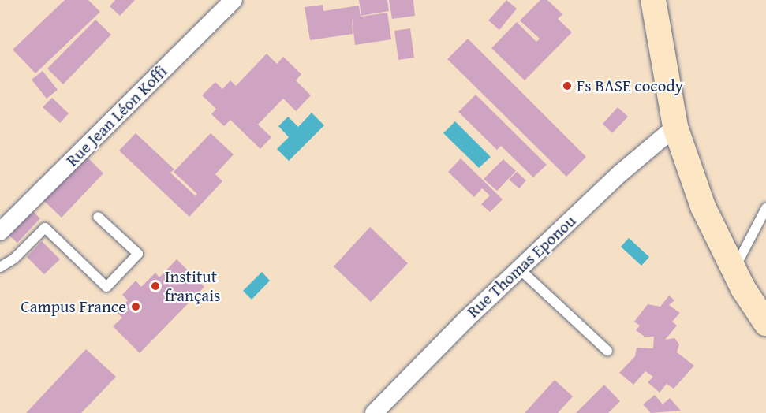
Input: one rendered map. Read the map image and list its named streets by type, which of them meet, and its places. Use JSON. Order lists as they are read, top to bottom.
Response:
{
  "streets": {
    "street": ["Rue Jean Léon Koffi", "Rue Thomas Eponou"]
  },
  "places": ["Fs BASE cocody", "Institut français", "Campus France"]
}
